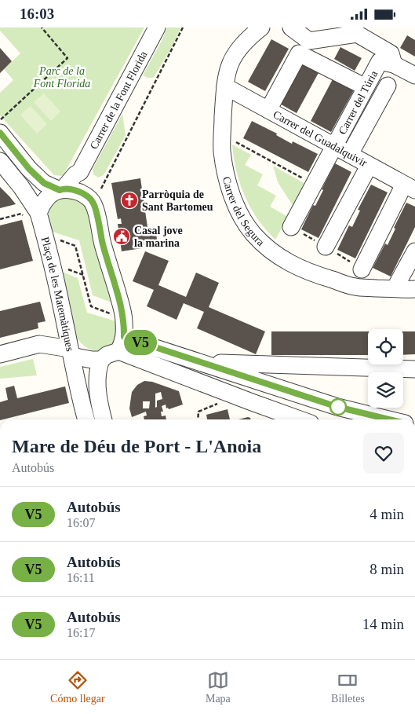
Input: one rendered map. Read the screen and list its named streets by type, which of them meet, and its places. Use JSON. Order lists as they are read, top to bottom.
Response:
{
  "streets": {
    "street": [
      "Carrer de la Font Florida",
      "Carrer del Túria",
      "Carrer del Guadalquivir",
      "Carrer del Segura",
      "Plaça de les Matemàtiques"
    ]
  },
  "crossings": [
    ["Carrer del Túria", "Carrer del Guadalquivir"],
    ["Carrer del Guadalquivir", "Carrer del Segura"]
  ],
  "parks": ["Parc de la Font Florida"],
  "places": {
    "church": ["Parròquia de Sant Bartomeu"],
    "public building": ["Casal jove la marina"]
  },
  "lines": ["bus line V5"],
  "page": {
    "status": "16:03",
    "on_map": "V5",
    "heading": ["Mare de Déu de Port - L'Anoia", "Autobús"],
    "list": [
      {
        "mark": "V5",
        "name": "Autobús",
        "note": "16:07",
        "value": "4 min"
      },
      {
        "mark": "V5",
        "name": "Autobús",
        "note": "16:11",
        "value": "8 min"
      },
      {
        "mark": "V5",
        "name": "Autobús",
        "note": "16:17",
        "value": "14 min"
      }
    ],
    "tabs": ["Cómo llegar", "Mapa", "Billetes"]
  }
}
